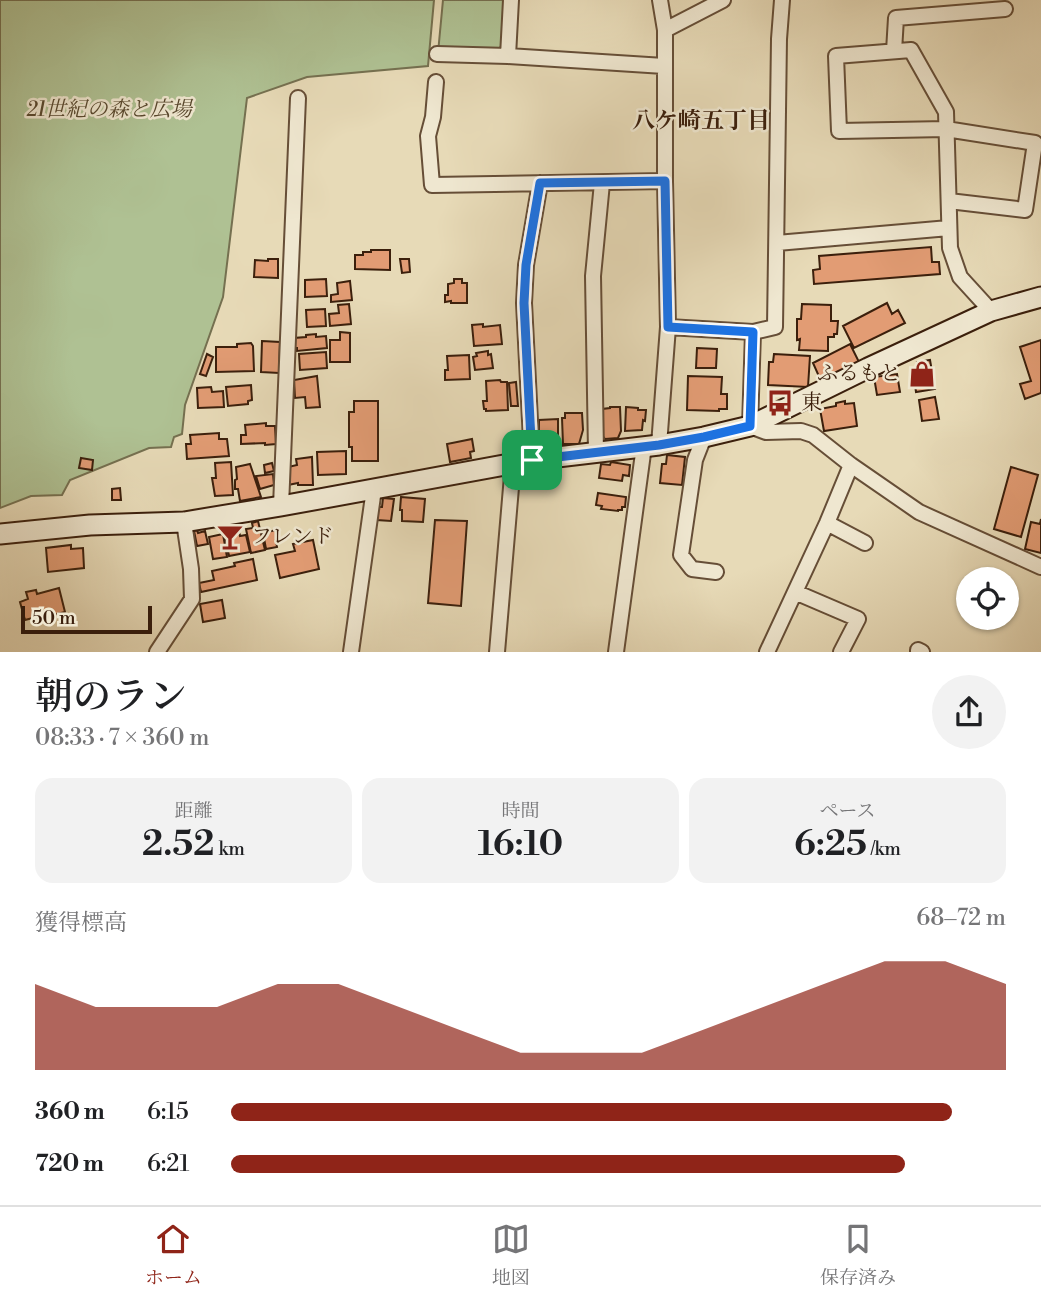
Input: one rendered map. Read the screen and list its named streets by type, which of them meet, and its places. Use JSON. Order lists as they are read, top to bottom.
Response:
{
  "districts": ["八ケ崎五丁目"],
  "parks": ["21世紀の森と広場"],
  "places": {
    "shop": ["ふるもと"],
    "bus stop": ["東"],
    "bar": ["フレンド"]
  },
  "scale_bar": "50 m",
  "page": {
    "scale": "50 m",
    "heading": ["朝のラン", "08:33 · 7 × 360 m"],
    "stats": [
      ["距離", "2.52 km"],
      ["時間", "16:10"],
      ["ペース", "6:25 /km"]
    ],
    "chart": ["獲得標高", "68–72 m"],
    "list": [
      {
        "name": "360 m",
        "note": "6:15"
      },
      {
        "name": "720 m",
        "note": "6:21"
      }
    ],
    "tabs": ["ホーム", "地図", "保存済み"]
  }
}
